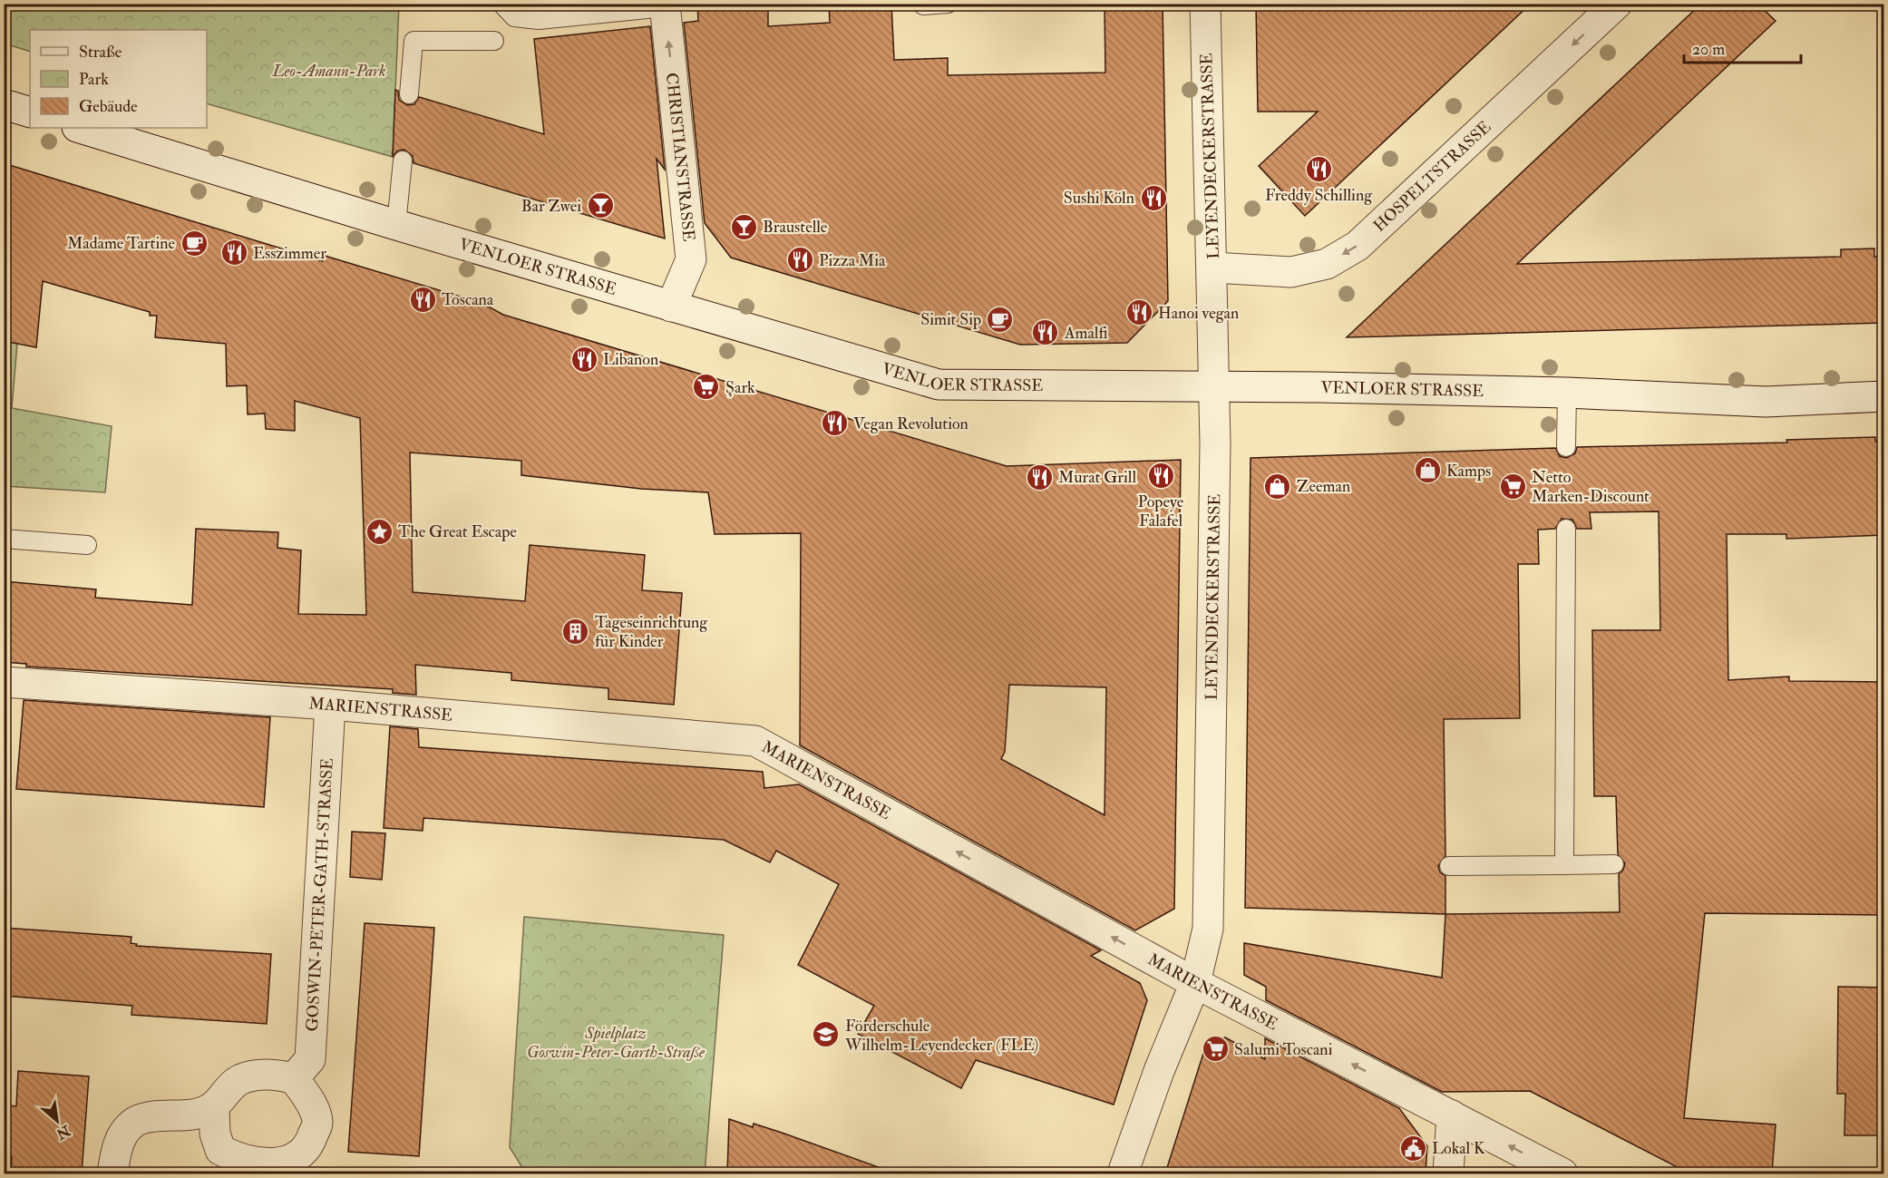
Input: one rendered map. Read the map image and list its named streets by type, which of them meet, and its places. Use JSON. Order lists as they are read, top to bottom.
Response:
{
  "streets": {
    "street": [
      "LEYENDECKERSTRASSE",
      "CHRISTIANSTRASSE",
      "HOSPELTSTRASSE",
      "VENLOER STRASSE",
      "MARIENSTRASSE",
      "GOSWIN-PETER-GATH-STRASSE"
    ]
  },
  "crossings": [
    ["LEYENDECKERSTRASSE", "HOSPELTSTRASSE"],
    ["LEYENDECKERSTRASSE", "VENLOER STRASSE"],
    ["LEYENDECKERSTRASSE", "MARIENSTRASSE"],
    ["CHRISTIANSTRASSE", "VENLOER STRASSE"],
    ["MARIENSTRASSE", "GOSWIN-PETER-GATH-STRASSE"]
  ],
  "one_way": ["CHRISTIANSTRASSE", "HOSPELTSTRASSE", "MARIENSTRASSE"],
  "parks": ["Leo-Amann-Park", "Spielplatz Goswin-Peter-Garth-Straße"],
  "places": {
    "restaurant": [
      "Freddy Schilling",
      "Sushi Köln",
      "Esszimmer",
      "Pizza Mia",
      "Toscana",
      "Hanoi vegan",
      "Amalfi",
      "Libanon",
      "Vegan Revolution",
      "Popeye Falafel",
      "Murat Grill"
    ],
    "bar": ["Bar Zwei", "Braustelle"],
    "cafe": ["Madame Tartine", "Simit Sip"],
    "supermarket": ["Şark", "Netto Marken-Discount", "Salumi Toscani"],
    "shop": ["Kamps", "Zeeman"],
    "place": ["The Great Escape"],
    "building": ["Tageseinrichtung für Kinder"],
    "school or university": ["Förderschule Wilhelm-Leyendecker (FLE)"],
    "public building": ["Lokal K"]
  },
  "legend": ["Straße", "Park", "Gebäude"],
  "scale_bar": "20 m",
  "north": "bottom right"
}
